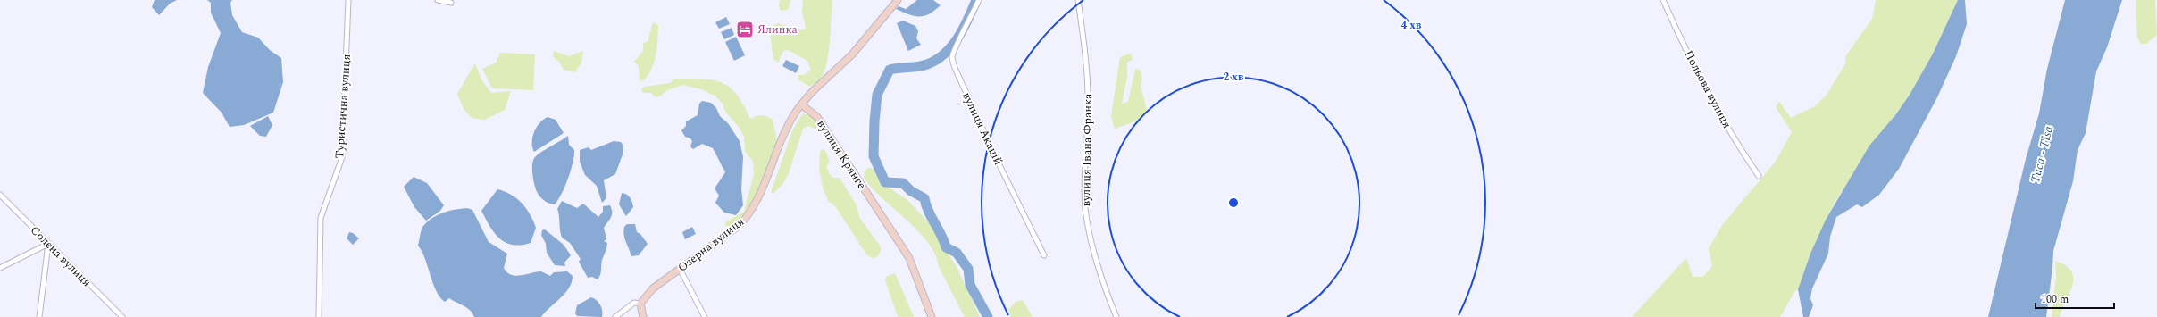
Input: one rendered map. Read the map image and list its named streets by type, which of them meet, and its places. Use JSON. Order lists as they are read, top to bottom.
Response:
{
  "streets": {
    "street": [
      "Польова вулиця",
      "Туристична вулиця",
      "вулиця Акацій",
      "вулиця Івана Франка",
      "вулиця Крянге",
      "Озерна вулиця",
      "Солена вулиця"
    ]
  },
  "crossings": [
    ["вулиця Крянге", "Озерна вулиця"]
  ],
  "water": ["Тиса - Tisa"],
  "places": {
    "hotel": ["Ялинка"]
  },
  "scale_bar": "100 m",
  "rings": ["4 хв", "2 хв"]
}
